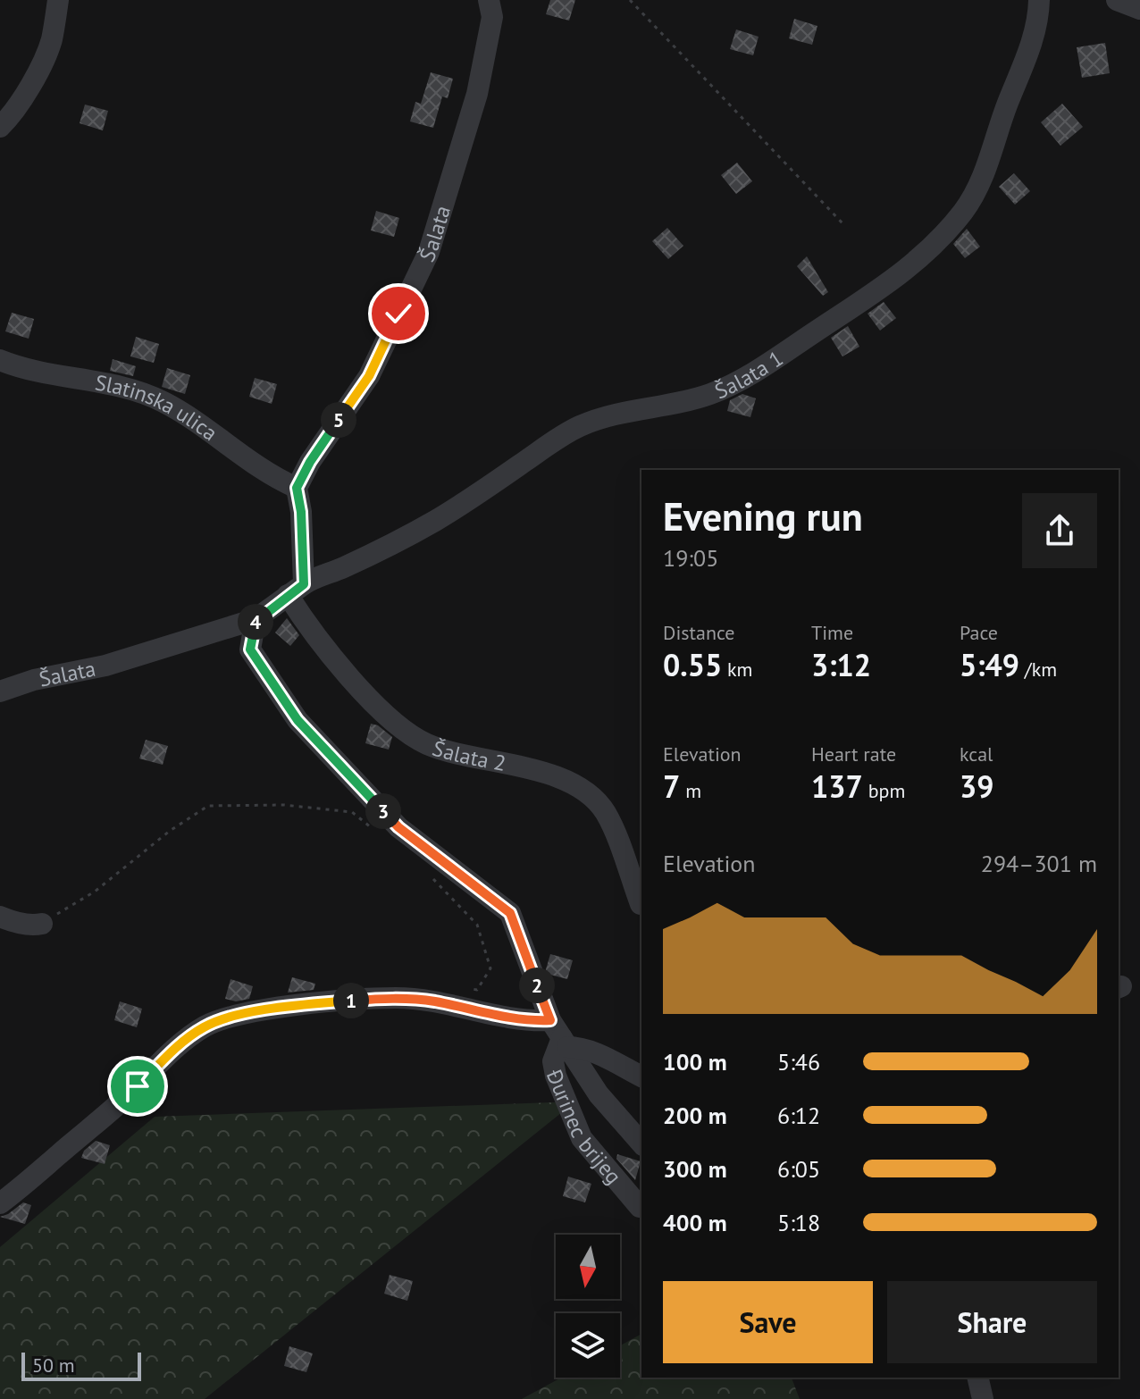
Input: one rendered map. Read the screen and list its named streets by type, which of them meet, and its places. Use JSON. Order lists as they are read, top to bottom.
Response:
{
  "streets": {
    "street": [
      "Šalata",
      "Šalata 1",
      "Slatinska ulica",
      "Šalata 2",
      "Đurinec brijeg"
    ]
  },
  "crossings": [
    ["Šalata", "Šalata 1"],
    ["Šalata", "Slatinska ulica"],
    ["Šalata", "Šalata 2"],
    ["Šalata", "Đurinec brijeg"],
    ["Šalata 1", "Šalata 2"]
  ],
  "scale_bar": "50 m",
  "north": "bottom",
  "page": {
    "pins": [
      "5",
      "4",
      "3",
      "2",
      "1"
    ],
    "heading": ["Evening run", "19:05"],
    "stats": [
      ["Distance", "0.55 km"],
      ["Time", "3:12"],
      ["Pace", "5:49 /km"],
      ["Elevation", "7 m"],
      ["Heart rate", "137 bpm"],
      ["kcal", "39"]
    ],
    "chart": ["Elevation", "294–301 m"],
    "list": [
      {
        "name": "100 m",
        "note": "5:46"
      },
      {
        "name": "200 m",
        "note": "6:12"
      },
      {
        "name": "300 m",
        "note": "6:05"
      },
      {
        "name": "400 m",
        "note": "5:18"
      }
    ],
    "buttons": ["Save", "Share"],
    "scale": "50 m"
  }
}
